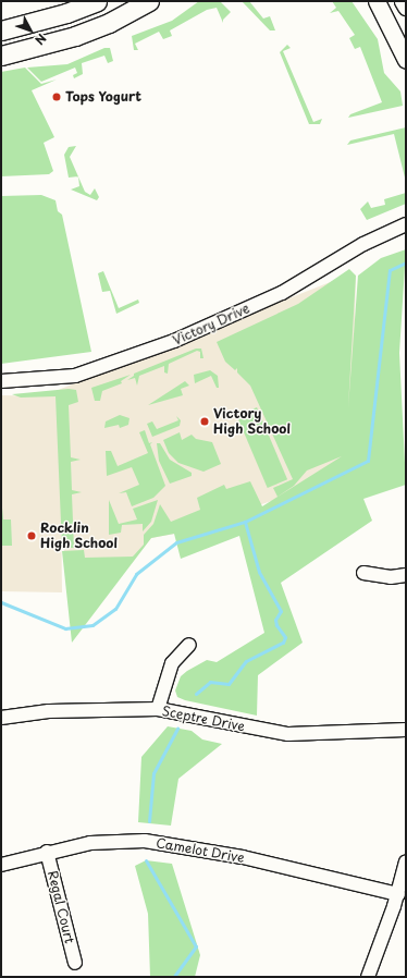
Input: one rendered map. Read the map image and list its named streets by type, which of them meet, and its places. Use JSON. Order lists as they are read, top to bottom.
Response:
{
  "streets": {
    "street": [
      "Victory Drive",
      "Sceptre Drive",
      "Camelot Drive",
      "Regal Court"
    ]
  },
  "crossings": [
    ["Camelot Drive", "Regal Court"]
  ],
  "places": ["Tops Yogurt", "Victory High School", "Rocklin High School"],
  "north": "bottom right"
}
